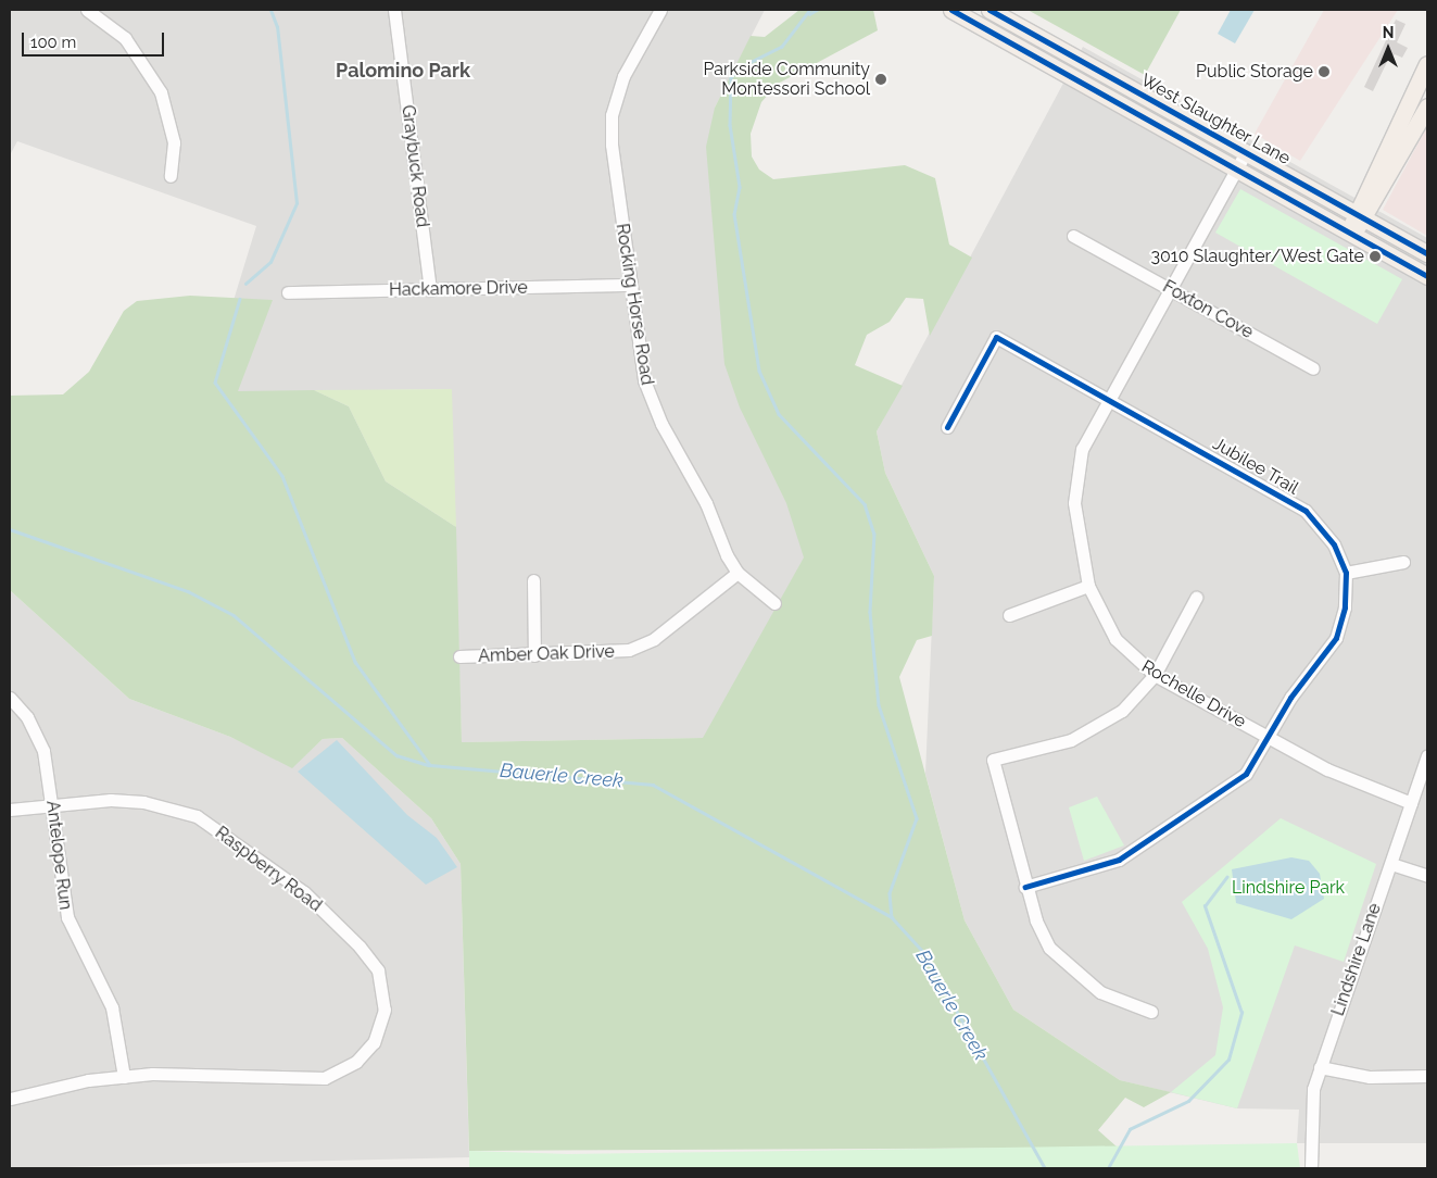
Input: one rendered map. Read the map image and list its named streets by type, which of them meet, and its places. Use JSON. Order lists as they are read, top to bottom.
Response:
{
  "streets": {
    "main road": ["West Slaughter Lane"],
    "street": [
      "Graybuck Road",
      "Hackamore Drive",
      "Rocking Horse Road",
      "Foxton Cove",
      "Jubilee Trail",
      "Amber Oak Drive",
      "Rochelle Drive",
      "Antelope Run",
      "Raspberry Road",
      "Lindshire Lane"
    ]
  },
  "crossings": [
    ["West Slaughter Lane", "Rochelle Drive"],
    ["Graybuck Road", "Hackamore Drive"],
    ["Hackamore Drive", "Rocking Horse Road"],
    ["Rocking Horse Road", "Amber Oak Drive"],
    ["Foxton Cove", "Rochelle Drive"],
    ["Jubilee Trail", "Rochelle Drive"],
    ["Rochelle Drive", "Lindshire Lane"],
    ["Antelope Run", "Raspberry Road"]
  ],
  "districts": ["Palomino Park"],
  "water": ["Bauerle Creek"],
  "parks": ["Lindshire Park"],
  "places": ["Public Storage", "Parkside Community Montessori School", "3010 Slaughter/West Gate"],
  "scale_bar": "100 m",
  "north": "top"
}
